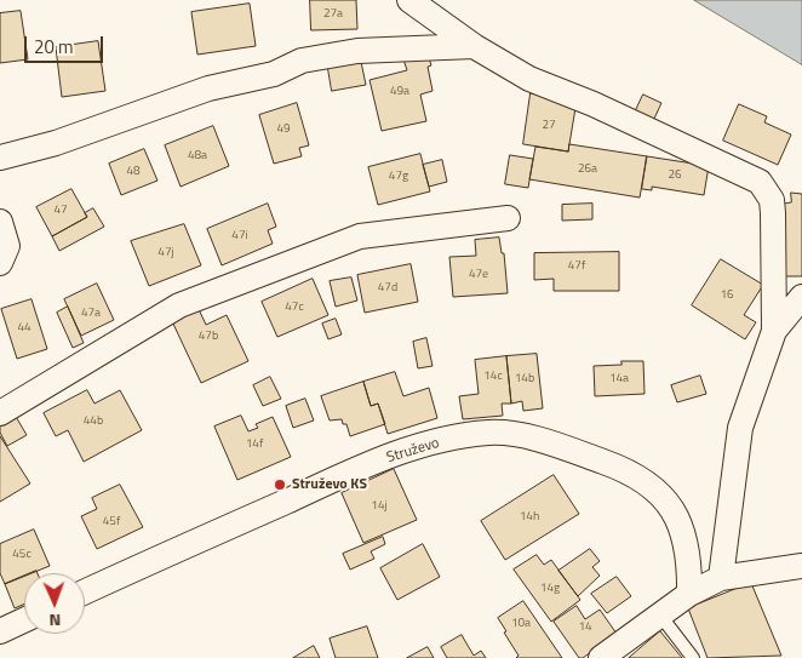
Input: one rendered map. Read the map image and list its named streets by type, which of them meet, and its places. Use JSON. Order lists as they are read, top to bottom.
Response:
{
  "streets": {
    "street": ["Struževo"]
  },
  "places": ["Struževo KS"],
  "house_numbers": [
    "27a",
    "49a",
    "27",
    "49",
    "48a",
    "26a",
    "48",
    "26",
    "47g",
    "47",
    "47i",
    "47j",
    "47f",
    "47e",
    "47d",
    "16",
    "47c",
    "47a",
    "44",
    "47b",
    "14c",
    "14b",
    "14a",
    "44b",
    "14f",
    "14j",
    "14h",
    "45f",
    "45c",
    "14g",
    "10a",
    "14"
  ],
  "scale_bar": "20 m",
  "north": "bottom"
}
